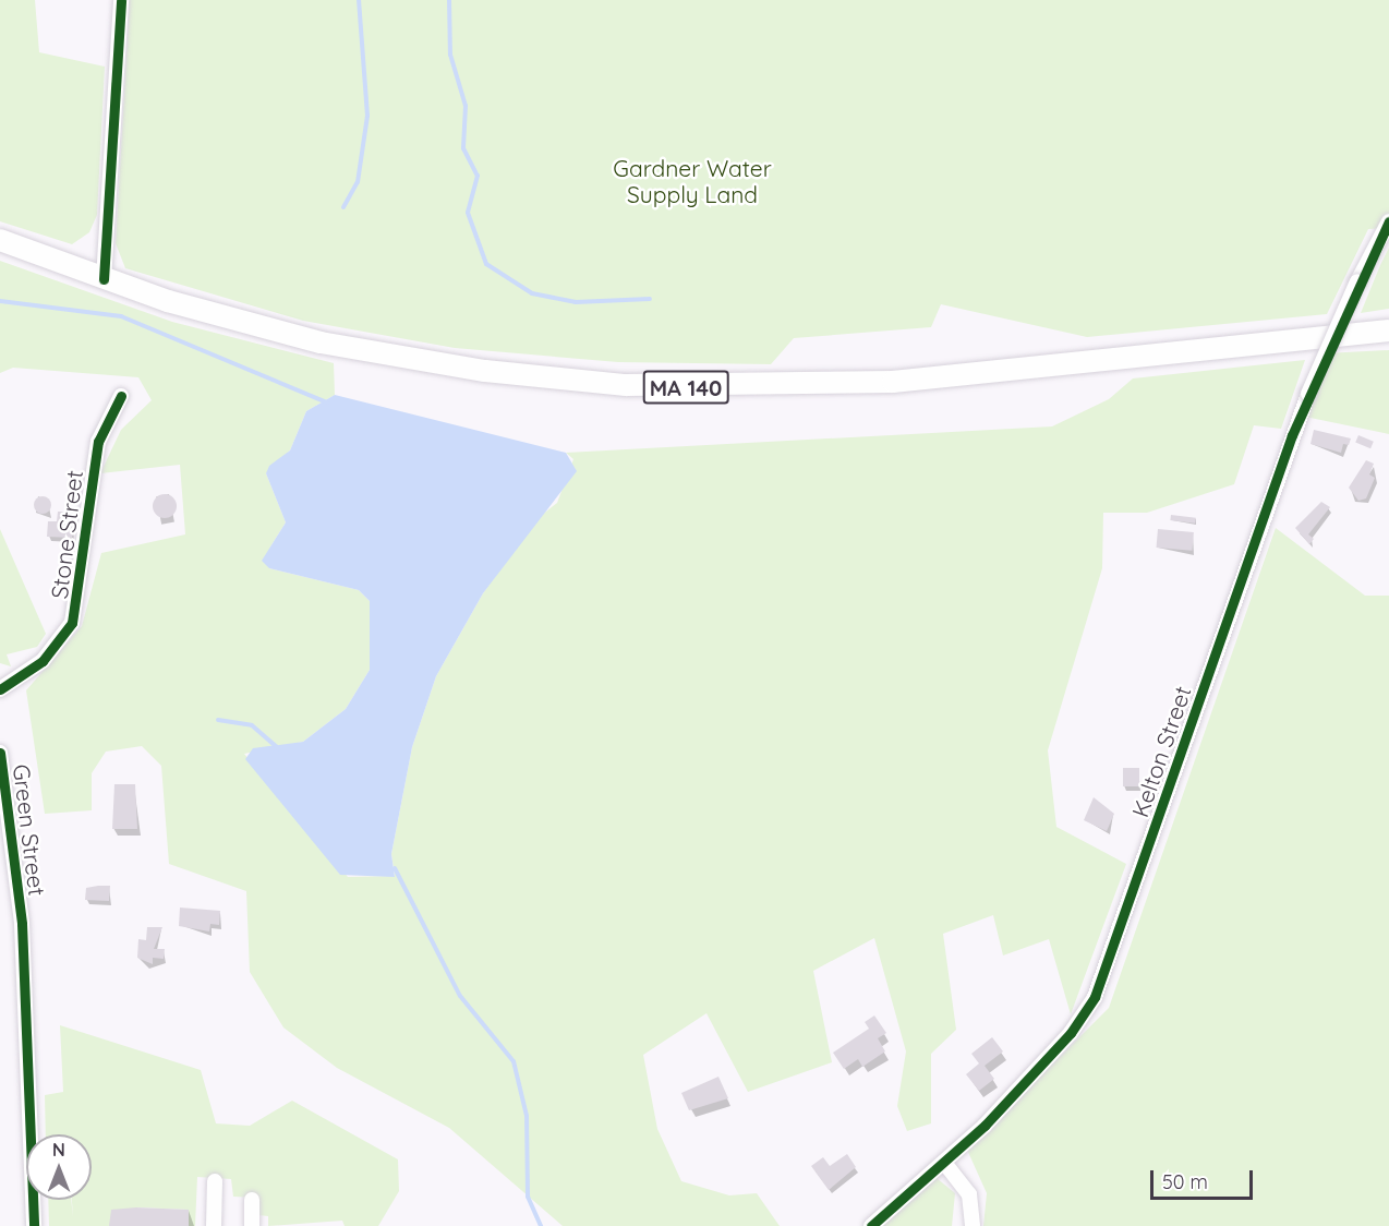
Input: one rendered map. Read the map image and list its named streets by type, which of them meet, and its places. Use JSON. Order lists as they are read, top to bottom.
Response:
{
  "streets": {
    "highway": ["MA 140"],
    "street": ["Stone Street", "Kelton Street", "Green Street"]
  },
  "parks": ["Gardner Water Supply Land"],
  "scale_bar": "50 m",
  "north": "top"
}
